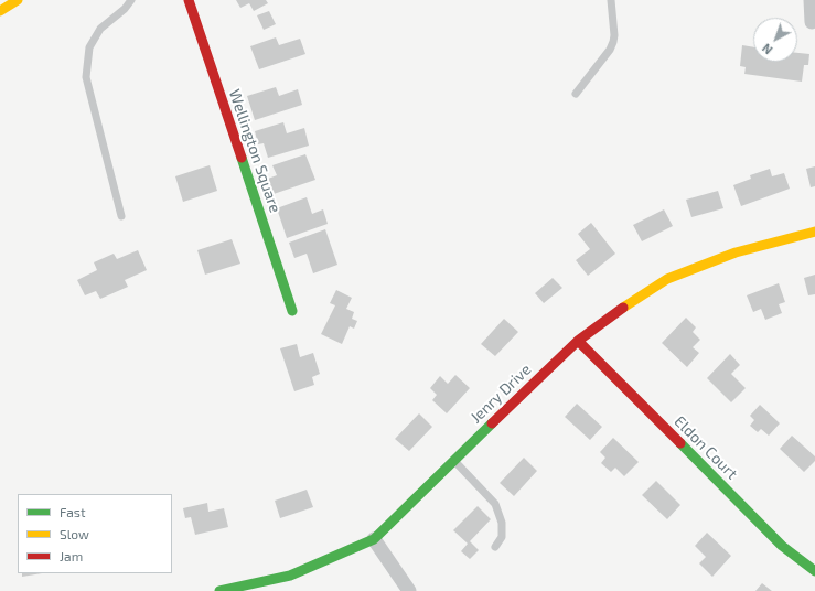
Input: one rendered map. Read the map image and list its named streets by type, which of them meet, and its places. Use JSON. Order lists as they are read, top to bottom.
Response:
{
  "streets": {
    "street": ["Wellington Square", "Jenry Drive", "Eldon Court"]
  },
  "crossings": [
    ["Jenry Drive", "Eldon Court"]
  ],
  "legend": ["Fast", "Slow", "Jam"],
  "north": "bottom left"
}
